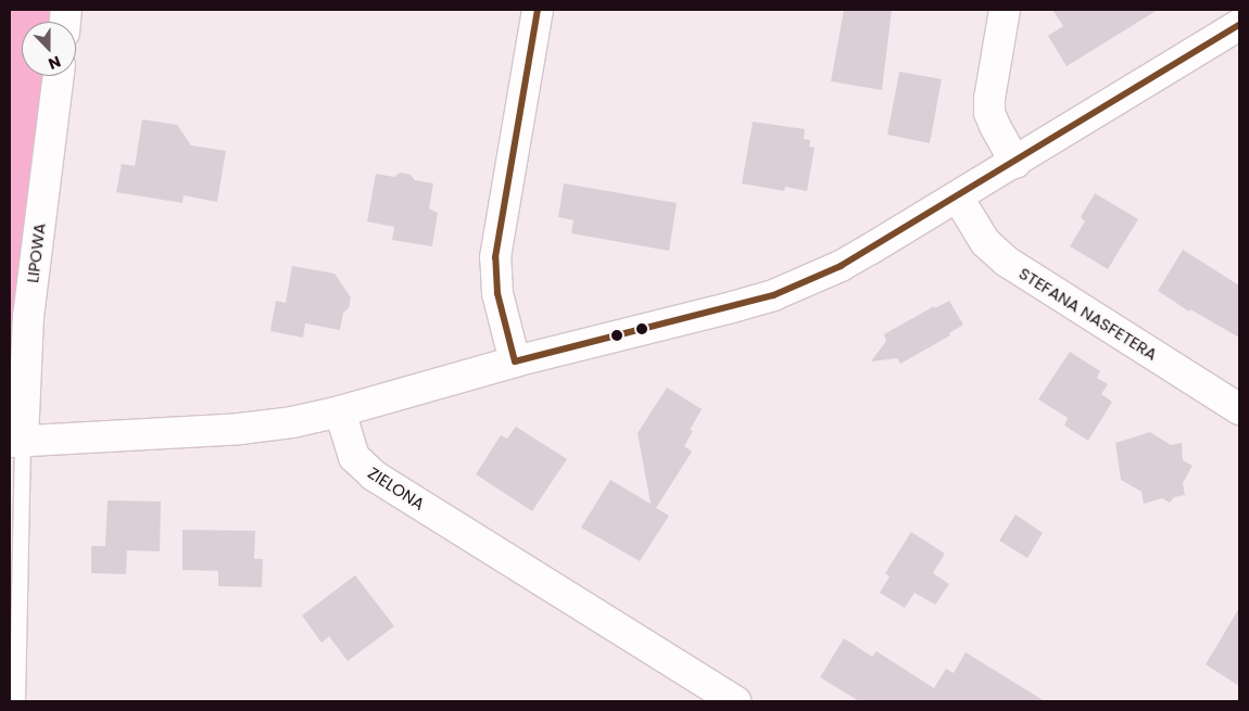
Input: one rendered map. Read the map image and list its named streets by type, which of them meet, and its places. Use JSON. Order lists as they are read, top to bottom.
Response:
{
  "streets": {
    "street": ["LIPOWA", "STEFANA NASFETERA", "ZIELONA"]
  },
  "north": "bottom"
}
